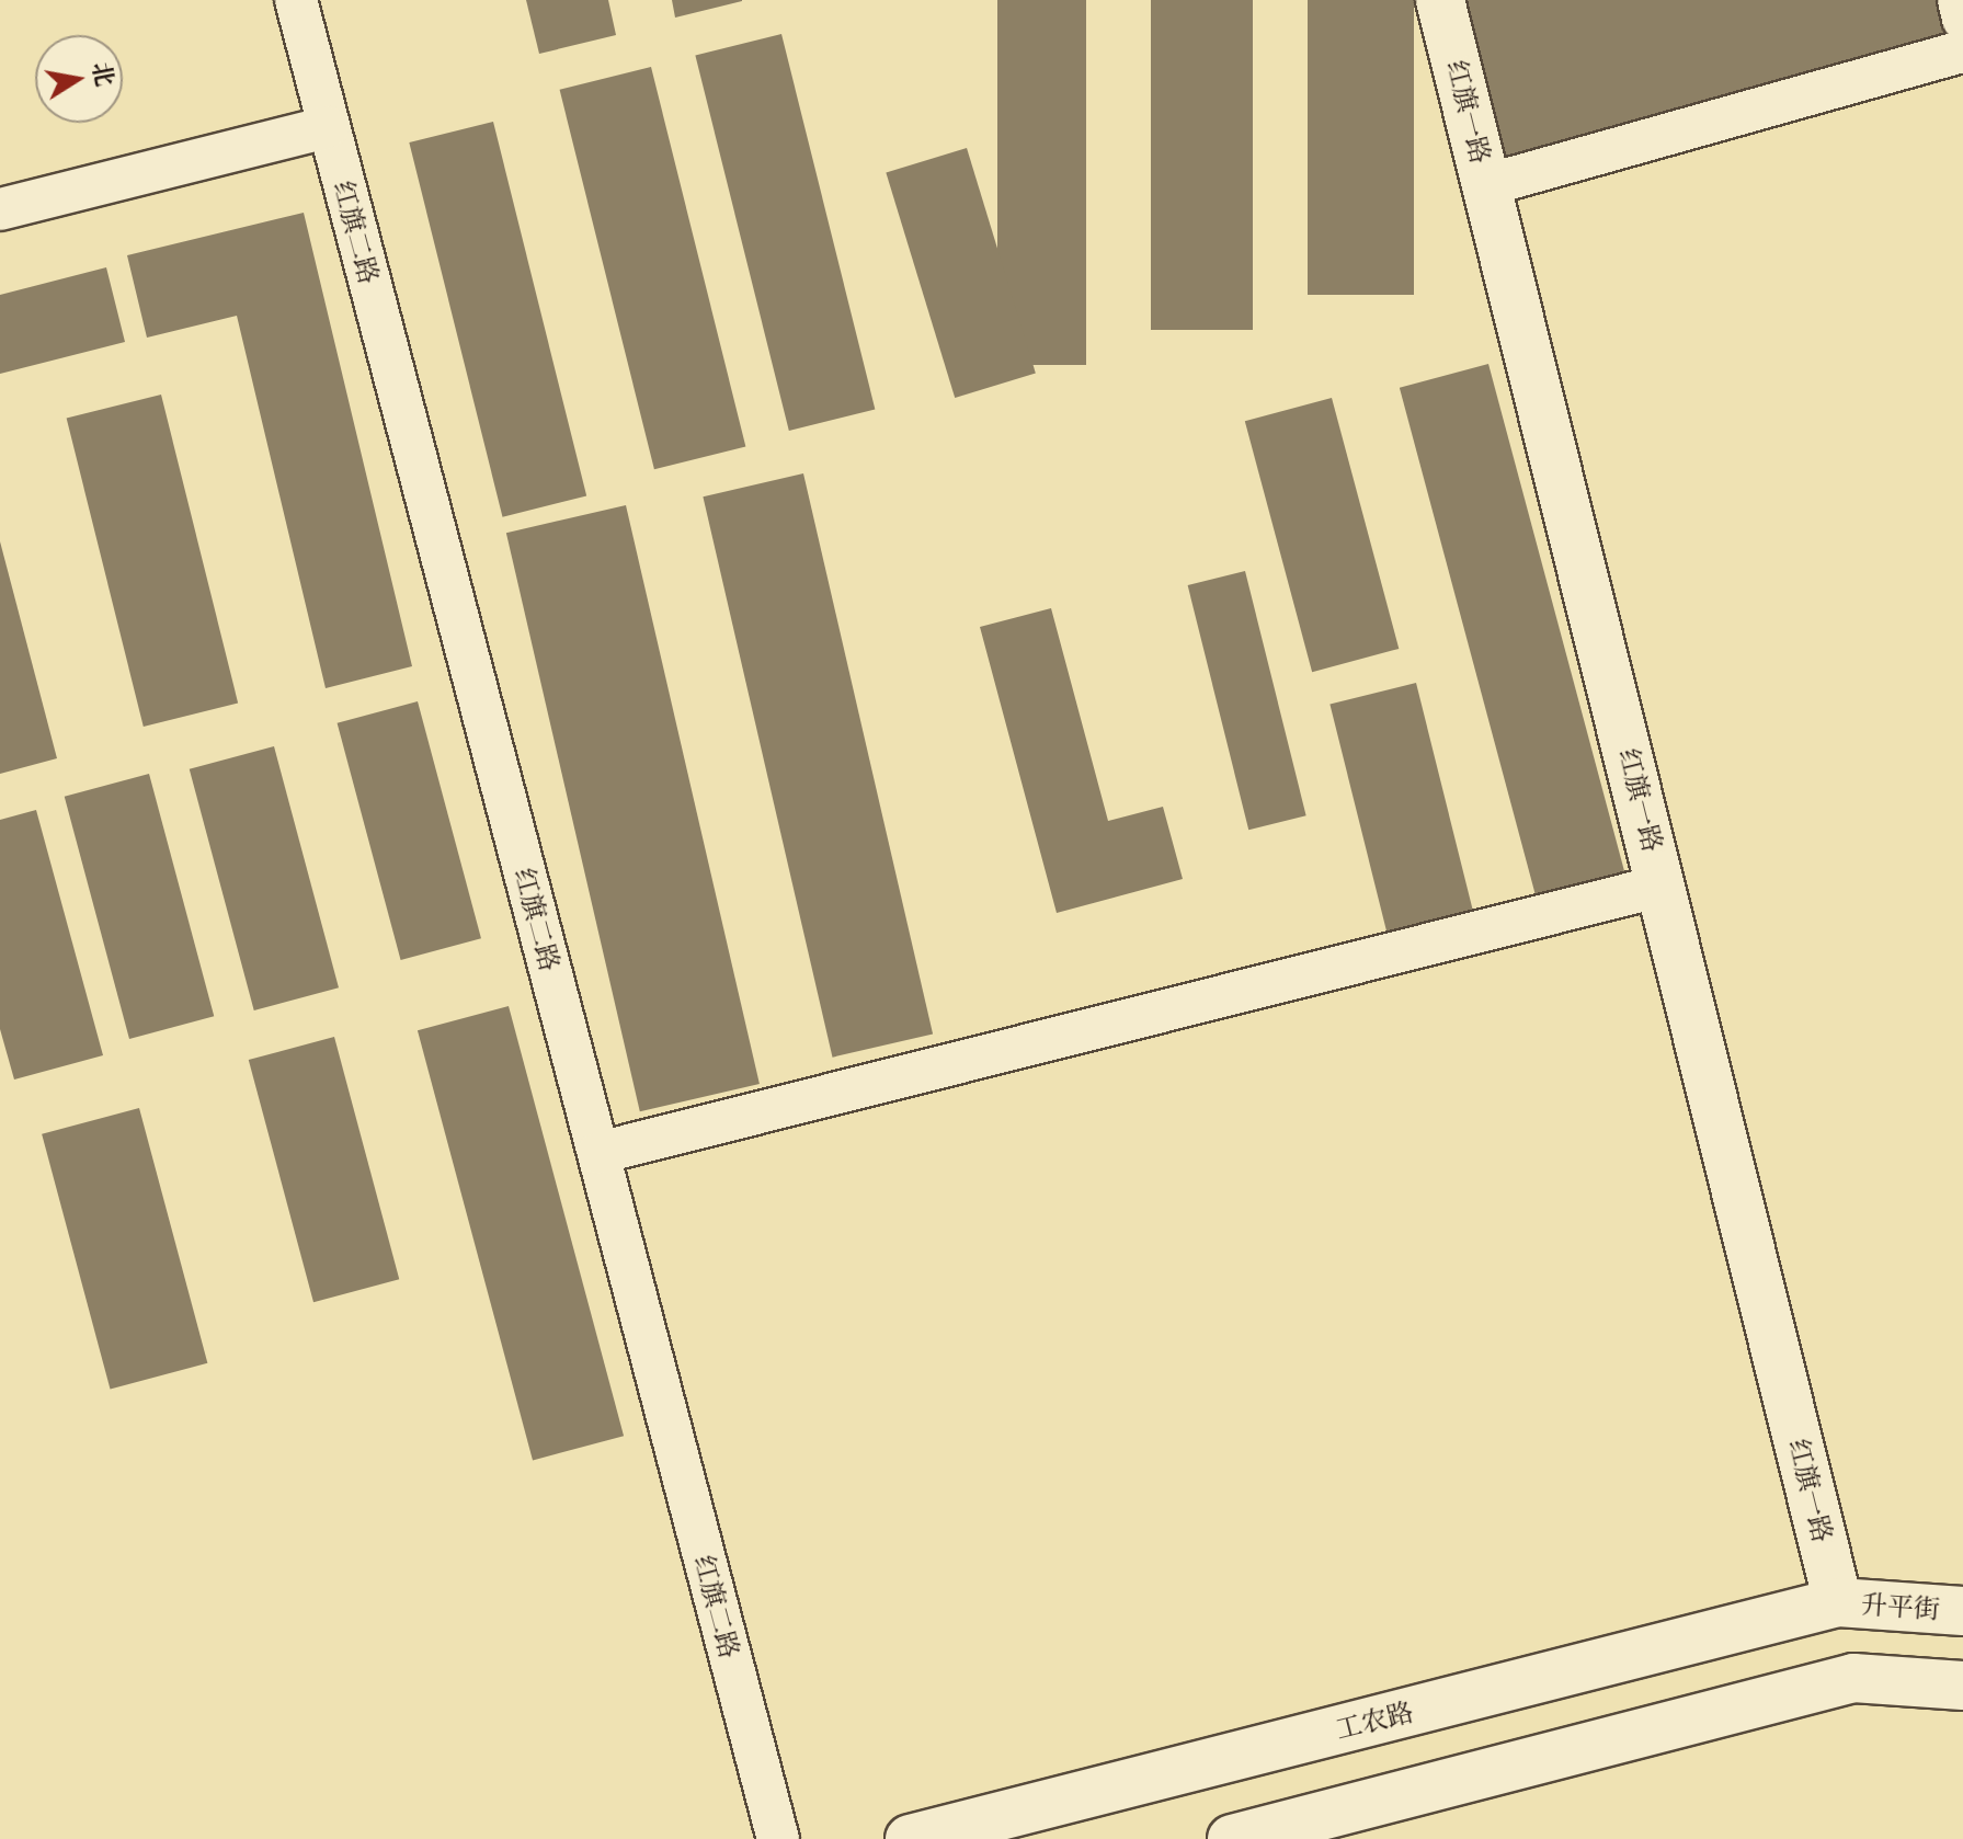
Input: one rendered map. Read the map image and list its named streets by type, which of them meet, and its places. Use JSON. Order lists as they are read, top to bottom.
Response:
{
  "streets": {
    "main road": ["红旗一路", "升平街", "工农路"],
    "street": ["红旗二路"]
  },
  "crossings": [
    ["红旗一路", "升平街"],
    ["红旗一路", "工农路"],
    ["升平街", "工农路"]
  ],
  "north": "right"
}
